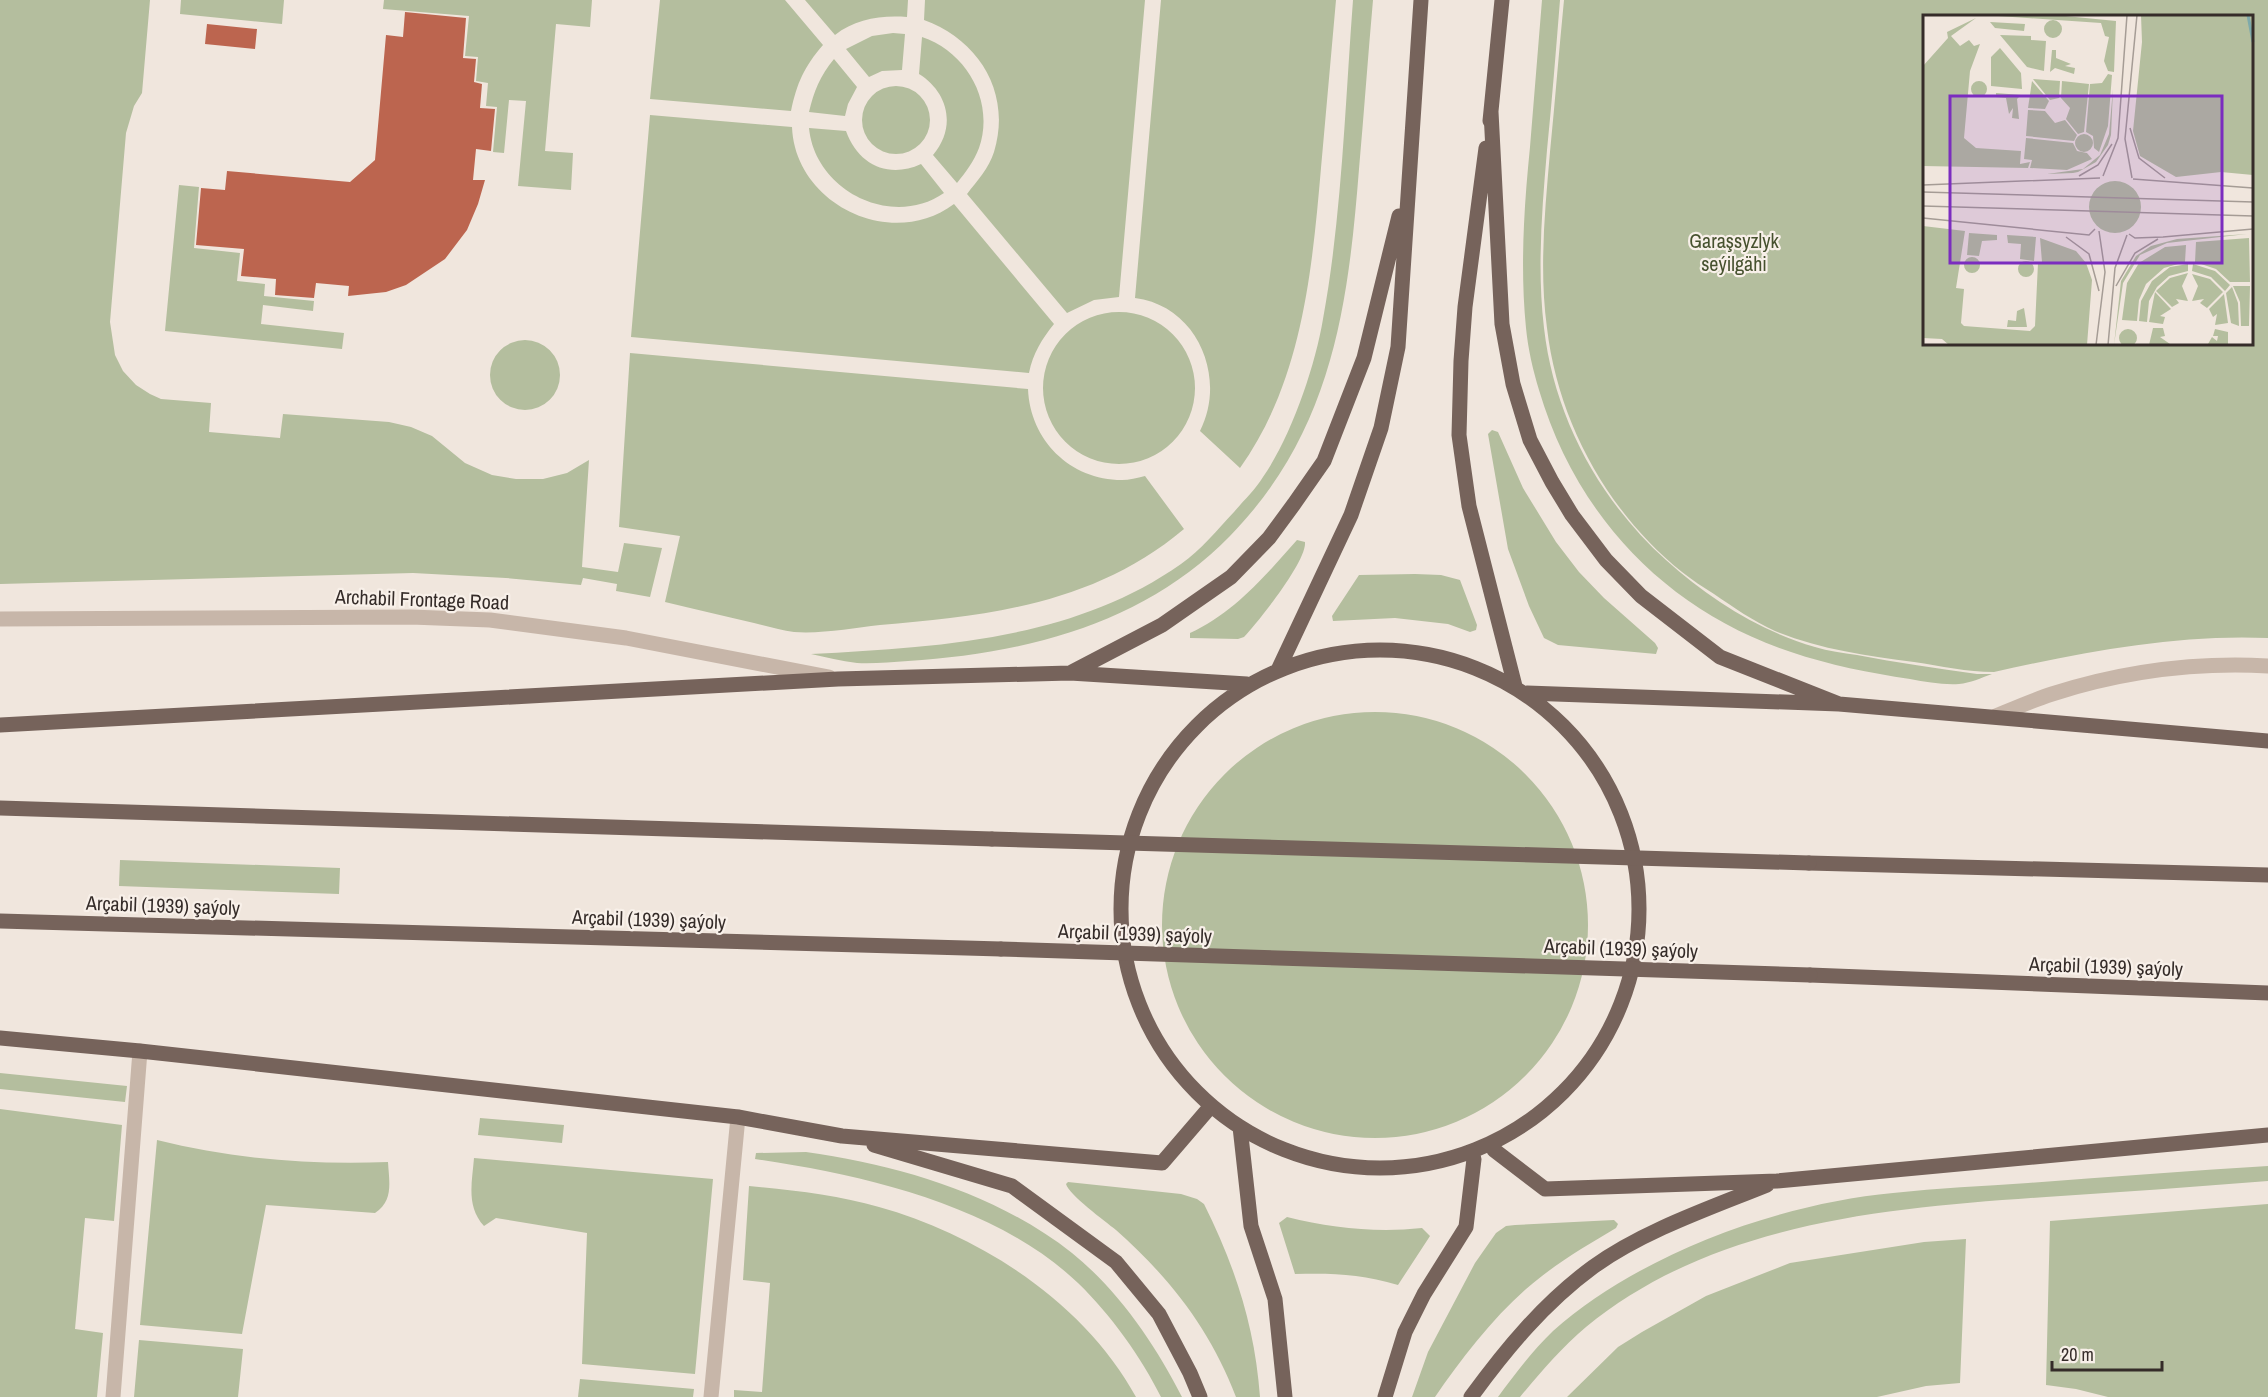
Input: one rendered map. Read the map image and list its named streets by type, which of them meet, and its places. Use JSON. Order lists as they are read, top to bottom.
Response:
{
  "streets": {
    "main road": ["Arçabil (1939) şaýoly"],
    "street": ["Archabil Frontage Road"]
  },
  "parks": ["Garaşsyzlyk seýilgähi"],
  "scale_bar": "20 m"
}
